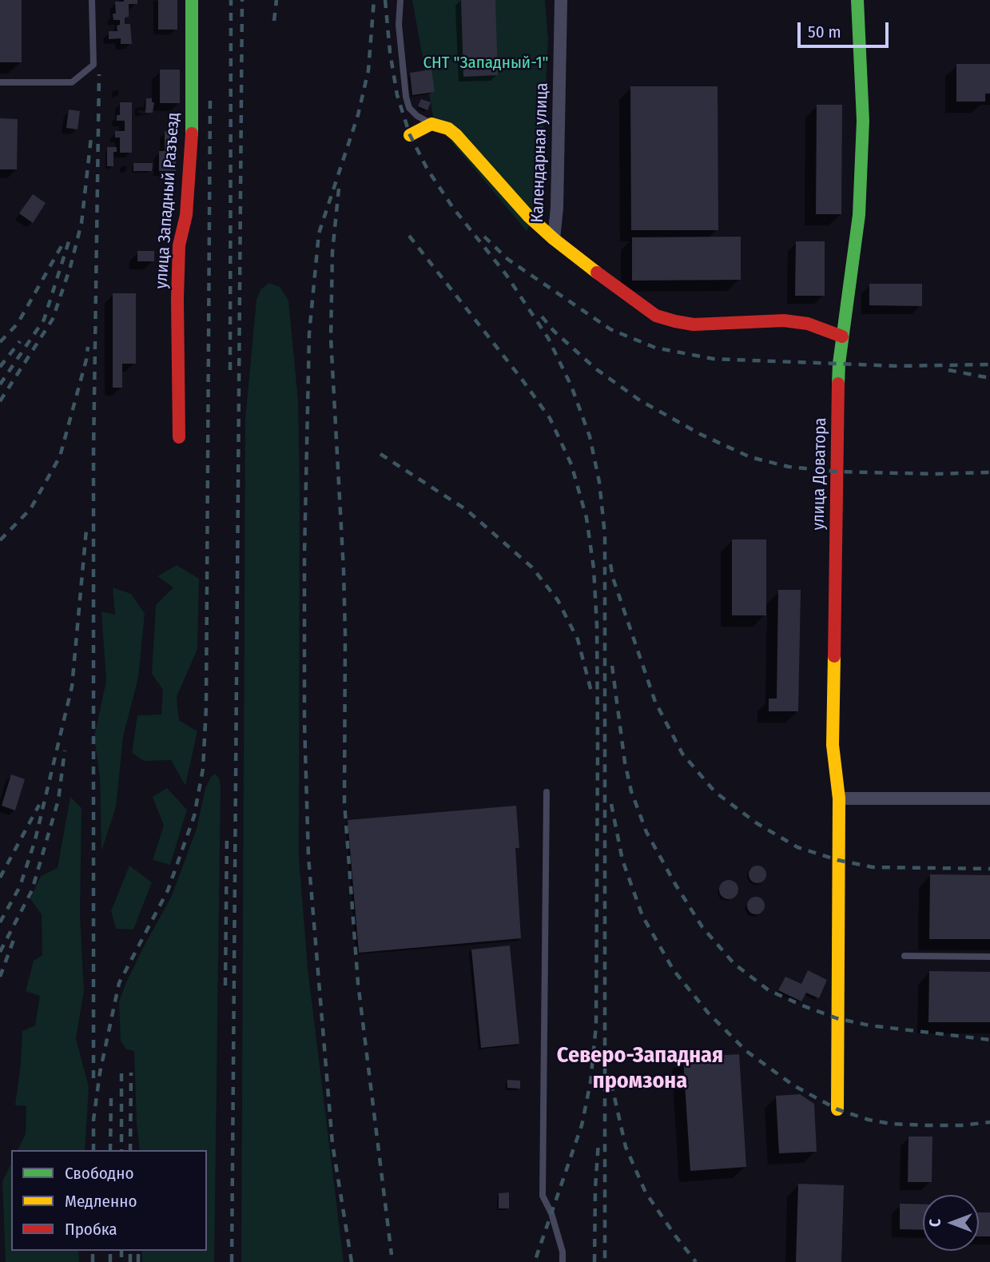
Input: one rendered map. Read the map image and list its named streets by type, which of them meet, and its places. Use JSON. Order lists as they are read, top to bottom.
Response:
{
  "streets": {
    "street": ["Календарная улица", "улица Западный Разъезд", "улица Доватора"]
  },
  "districts": ["Северо-Западная промзона"],
  "parks": ["СНТ \"Западный-1\""],
  "legend": ["Свободно", "Медленно", "Пробка"],
  "scale_bar": "50 m",
  "north": "left"
}
